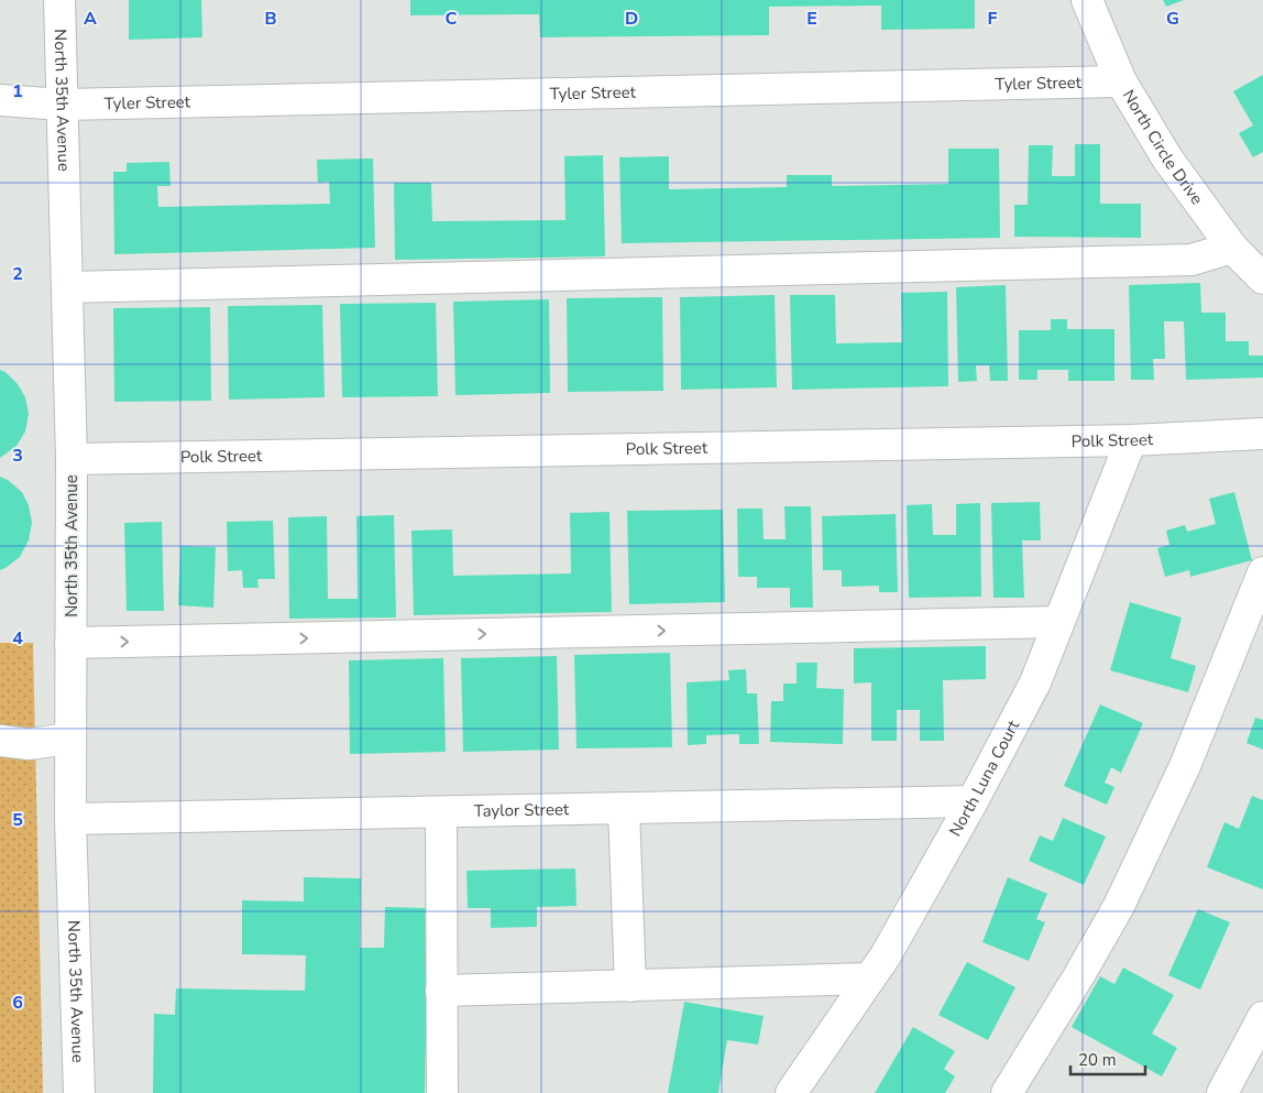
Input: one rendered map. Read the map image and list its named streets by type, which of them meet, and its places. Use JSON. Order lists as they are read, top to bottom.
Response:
{
  "streets": {
    "street": [
      "Tyler Street",
      "North 35th Avenue",
      "North Circle Drive",
      "Polk Street",
      "North Luna Court",
      "Taylor Street"
    ]
  },
  "crossings": [
    ["Tyler Street", "North 35th Avenue"],
    ["Tyler Street", "North Circle Drive"],
    ["North 35th Avenue", "Polk Street"],
    ["North 35th Avenue", "Taylor Street"],
    ["Polk Street", "North Luna Court"],
    ["North Luna Court", "Taylor Street"]
  ],
  "scale_bar": "20 m",
  "grid": {
    "columns": [
      "A",
      "B",
      "C",
      "D",
      "E",
      "F",
      "G"
    ],
    "rows": [
      "1",
      "2",
      "3",
      "4",
      "5",
      "6"
    ]
  }
}
